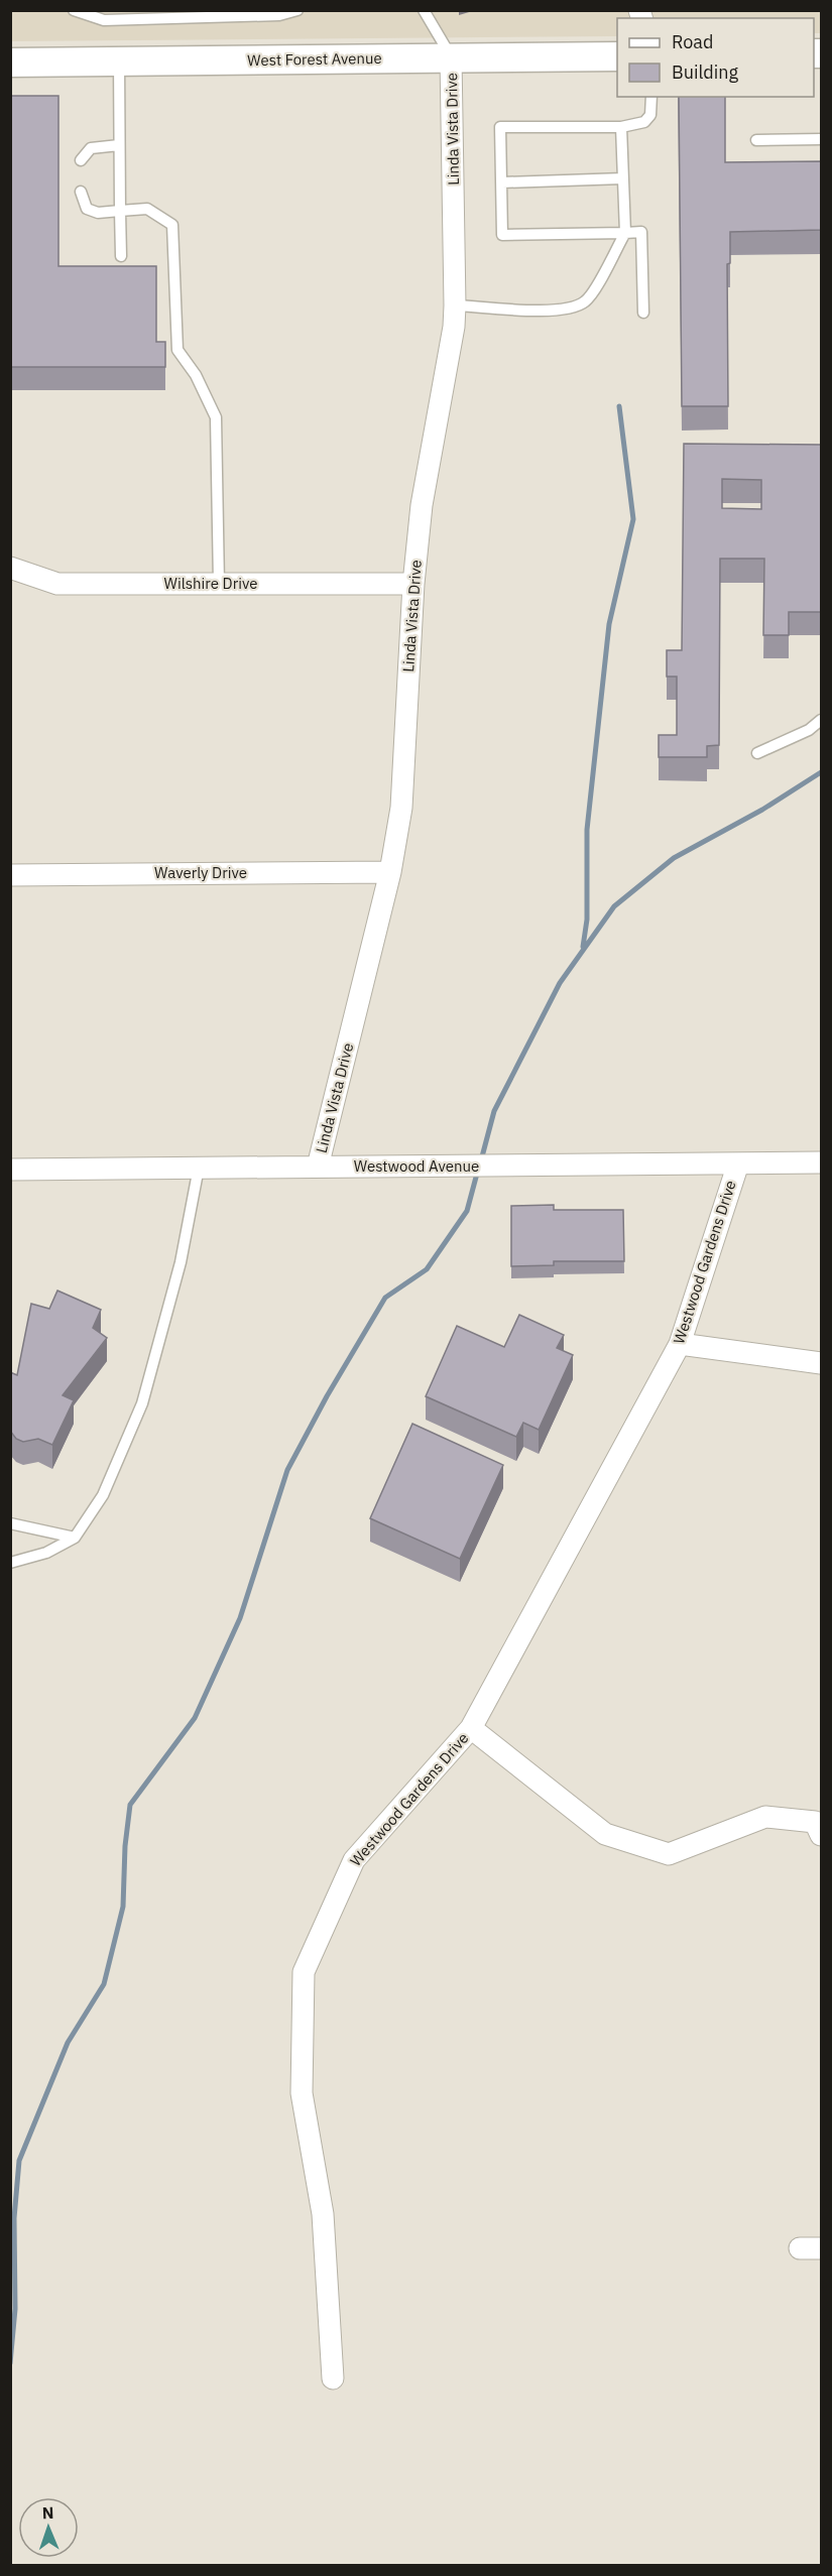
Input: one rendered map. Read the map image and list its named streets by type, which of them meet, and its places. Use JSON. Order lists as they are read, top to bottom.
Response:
{
  "streets": {
    "main road": ["West Forest Avenue"],
    "street": [
      "Linda Vista Drive",
      "Wilshire Drive",
      "Waverly Drive",
      "Westwood Avenue",
      "Westwood Gardens Drive"
    ]
  },
  "crossings": [
    ["West Forest Avenue", "Linda Vista Drive"],
    ["Linda Vista Drive", "Wilshire Drive"],
    ["Linda Vista Drive", "Waverly Drive"],
    ["Linda Vista Drive", "Westwood Avenue"],
    ["Westwood Avenue", "Westwood Gardens Drive"]
  ],
  "legend": ["Road", "Building"],
  "north": "top"
}
